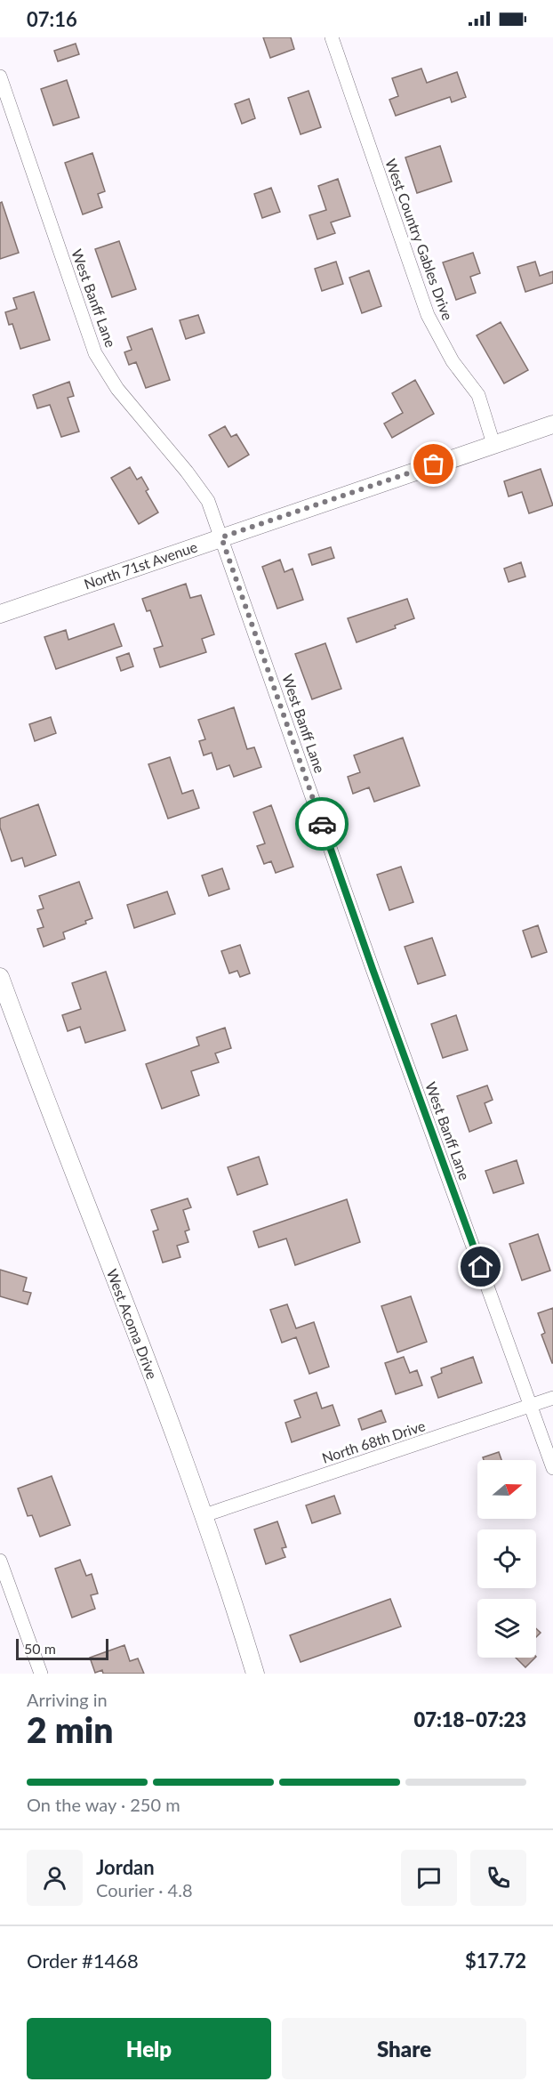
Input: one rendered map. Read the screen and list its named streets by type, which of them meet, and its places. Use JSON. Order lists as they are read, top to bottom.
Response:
{
  "streets": {
    "street": [
      "West Country Gables Drive",
      "West Banff Lane",
      "North 71st Avenue",
      "West Acoma Drive",
      "North 68th Drive"
    ]
  },
  "crossings": [
    ["West Country Gables Drive", "North 71st Avenue"],
    ["West Banff Lane", "North 71st Avenue"],
    ["West Banff Lane", "North 68th Drive"],
    ["West Acoma Drive", "North 68th Drive"]
  ],
  "scale_bar": "50 m",
  "north": "right",
  "page": {
    "status": "07:16",
    "scale": "50 m",
    "heading": ["2 min", "Arriving in", "07:18–07:23"],
    "panel": [
      "Jordan",
      "Courier · 4.8",
      "Order #1468",
      "$17.72"
    ],
    "bar": "On the way · 250 m",
    "buttons": ["Help", "Share"]
  }
}
